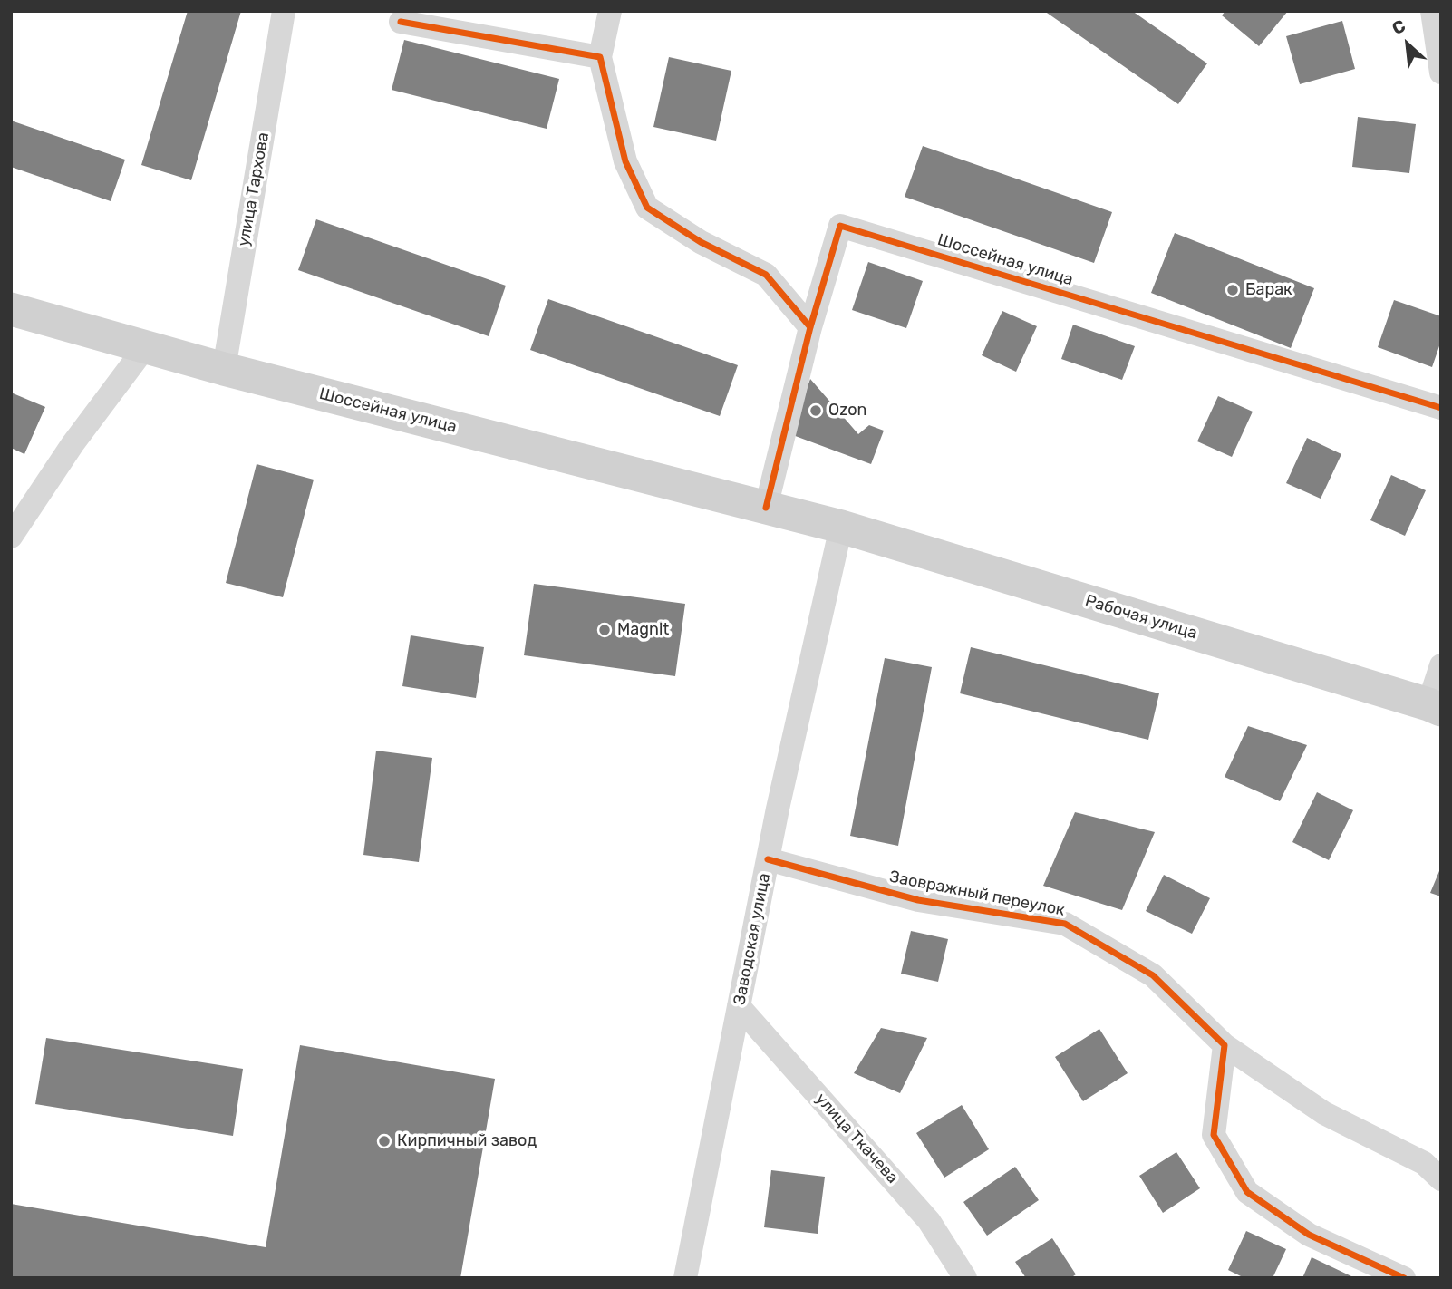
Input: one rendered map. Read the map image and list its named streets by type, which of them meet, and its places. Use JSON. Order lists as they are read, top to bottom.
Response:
{
  "streets": {
    "main road": ["Шоссейная улица", "Рабочая улица"],
    "street": [
      "улица Тархова",
      "Заовражный переулок",
      "Заводская улица",
      "улица Ткачева"
    ]
  },
  "crossings": [
    ["улица Тархова", "Шоссейная улица"],
    ["Шоссейная улица", "Рабочая улица"],
    ["Шоссейная улица", "Заводская улица"],
    ["Рабочая улица", "Заводская улица"],
    ["Заовражный переулок", "Заводская улица"],
    ["Заводская улица", "улица Ткачева"]
  ],
  "places": [
    "Барак",
    "Ozon",
    "Magnit",
    "Кирпичный завод"
  ],
  "north": "top left"
}
